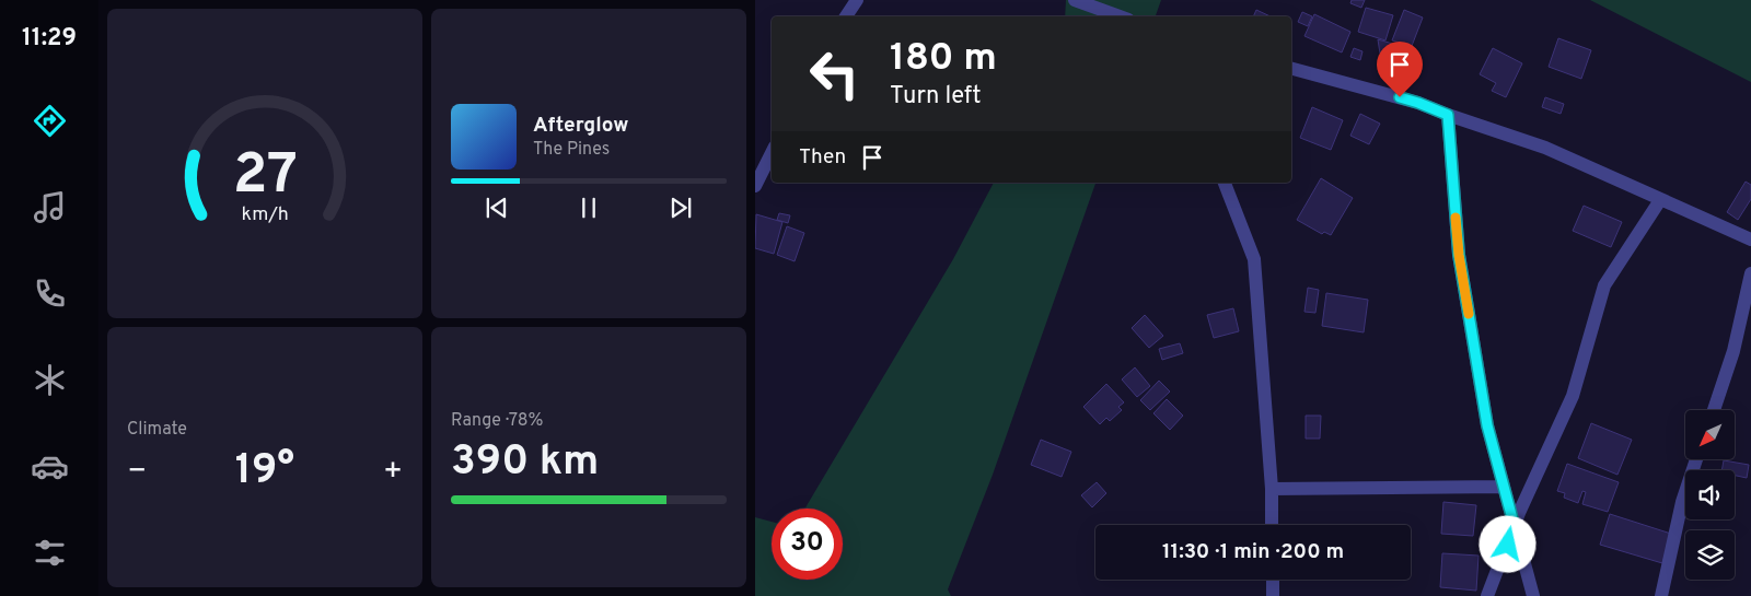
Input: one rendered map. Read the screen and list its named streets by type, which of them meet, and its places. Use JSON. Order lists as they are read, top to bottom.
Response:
{
  "north": "bottom left",
  "page": {
    "tabs": "11:29",
    "turn": ["180 m", "Turn left"],
    "song": ["Afterglow", "The Pines"],
    "then": "Then",
    "tile": [
      "Climate",
      ["Range · 78%", "390 km"]
    ],
    "heat": ["−", "19°", "+"],
    "limit": "30",
    "trip": "11:30 · 1 min · 200 m",
    "gauge": ["27", "km/h"]
  }
}
